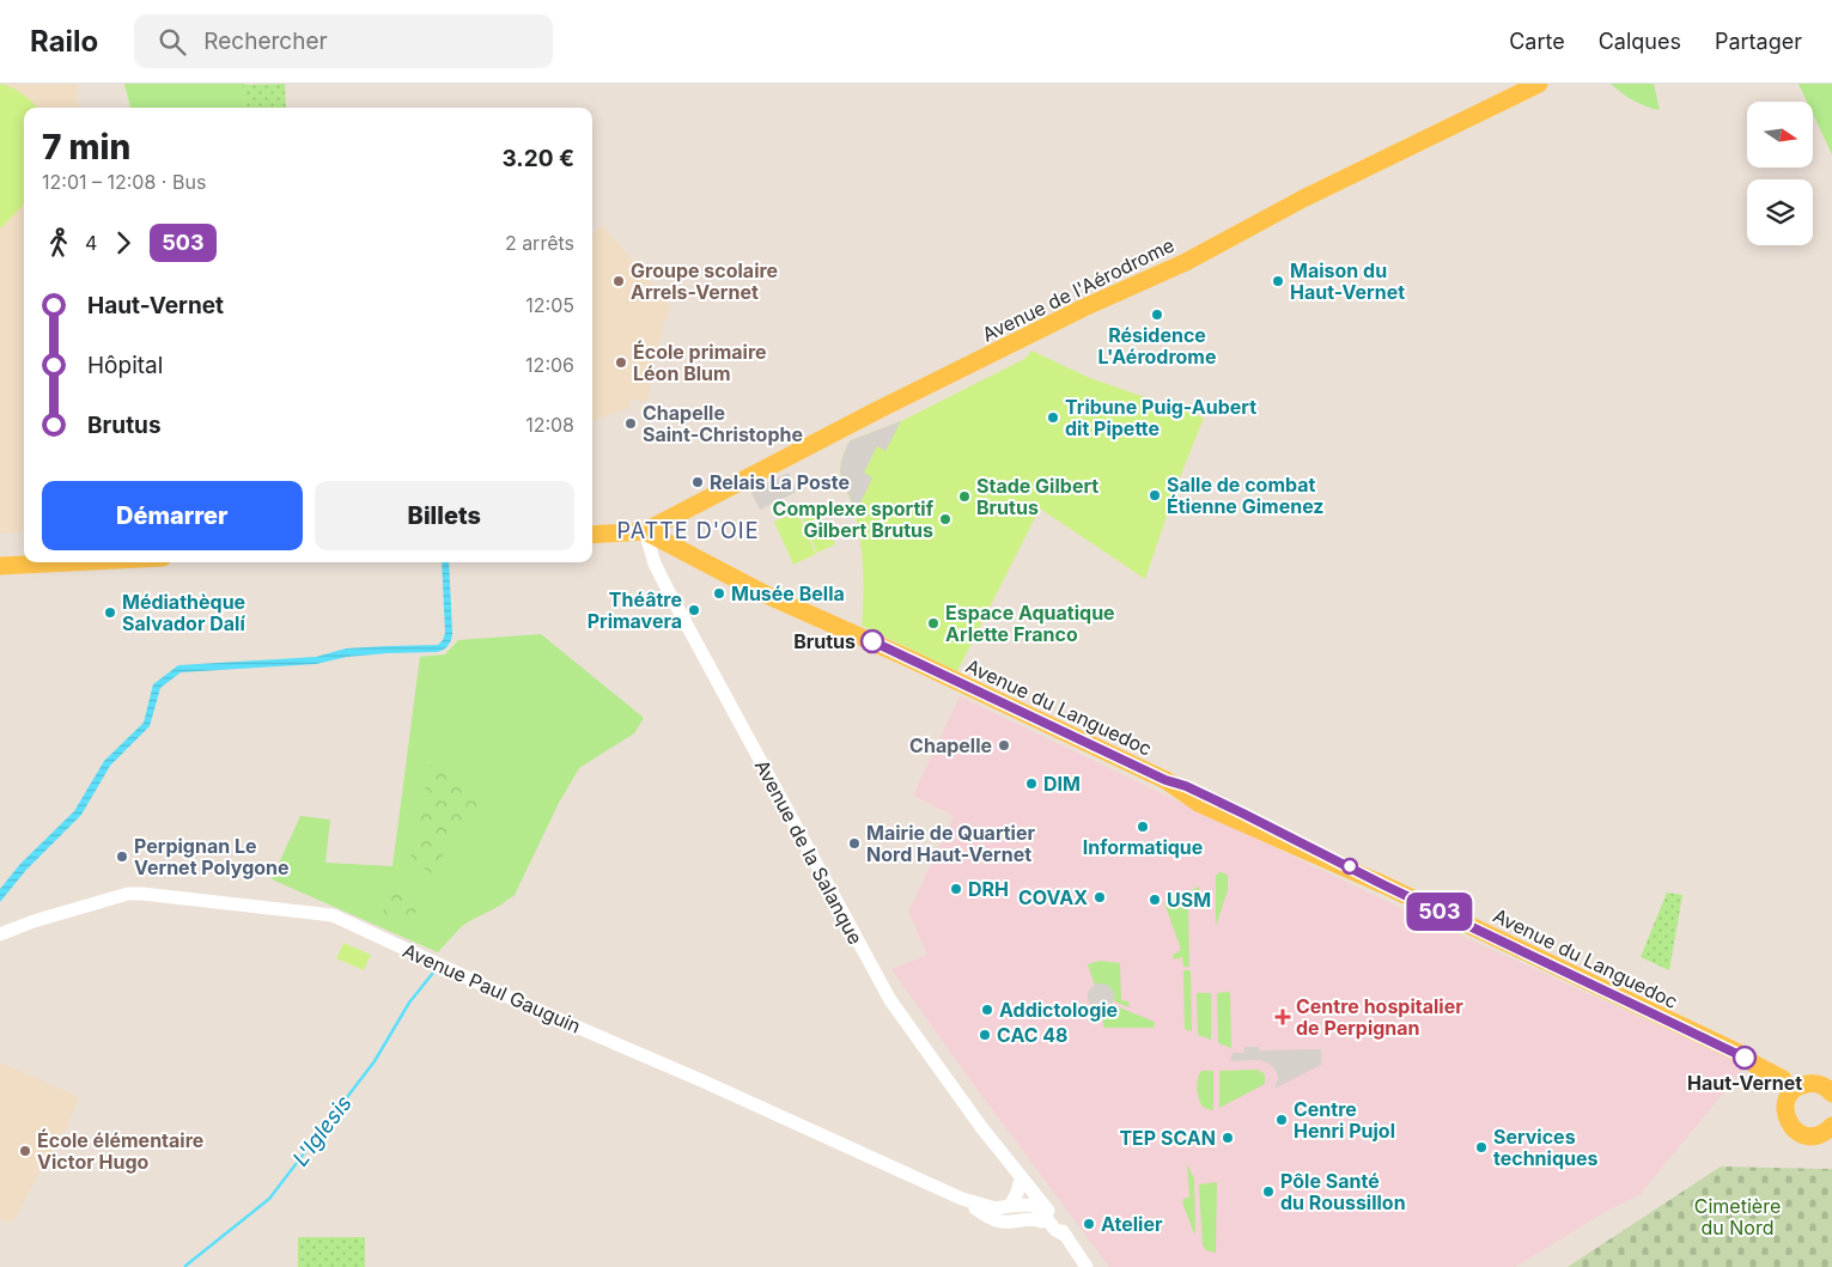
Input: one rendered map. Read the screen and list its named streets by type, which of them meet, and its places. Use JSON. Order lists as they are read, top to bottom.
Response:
{
  "streets": {
    "main road": ["Avenue de l'Aérodrome", "Avenue du Languedoc"],
    "street": ["Avenue de la Salanque", "Avenue Paul Gauguin"]
  },
  "crossings": [
    ["Avenue de l'Aérodrome", "Avenue du Languedoc"],
    ["Avenue de l'Aérodrome", "Avenue de la Salanque"],
    ["Avenue du Languedoc", "Avenue de la Salanque"],
    ["Avenue de la Salanque", "Avenue Paul Gauguin"]
  ],
  "districts": ["PATTE D'OIE"],
  "water": ["L'Iglesis"],
  "parks": ["Cimetière du Nord"],
  "places": {
    "other": [
      "Groupe scolaire Arrels-Vernet",
      "Maison du Haut-Vernet",
      "Résidence L'Aérodrome",
      "École primaire Léon Blum",
      "Tribune Puig-Aubert dit Pipette",
      "Chapelle Saint-Christophe",
      "Relais La Poste",
      "Salle de combat Étienne Gimenez",
      "Stade Gilbert Brutus",
      "Complexe sportif Gilbert Brutus",
      "Musée Bella",
      "Théâtre Primavera",
      "Médiathèque Salvador Dalí",
      "Espace Aquatique Arlette Franco",
      "Brutus",
      "Chapelle",
      "DIM",
      "Informatique",
      "Mairie de Quartier Nord Haut-Vernet",
      "Perpignan Le Vernet Polygone",
      "DRH",
      "COVAX",
      "USM",
      "Addictologie",
      "CAC 48",
      "Haut-Vernet",
      "Centre Henri Pujol",
      "TEP SCAN",
      "Services techniques",
      "École élémentaire Victor Hugo",
      "Pôle Santé du Roussillon",
      "Atelier"
    ],
    "health": ["Centre hospitalier de Perpignan"]
  },
  "lines": ["bus line 503"],
  "north": "right",
  "page": {
    "header": "Railo",
    "search": "Rechercher",
    "nav": ["Carte", "Calques", "Partager"],
    "on_map": "503",
    "heading": ["7 min", "12:01 – 12:08 · Bus", "3.20 €"],
    "legs": ["4", "503", "2 arrêts"],
    "list": [
      {
        "name": "Haut-Vernet",
        "value": "12:05"
      },
      {
        "name": "Hôpital",
        "value": "12:06"
      },
      {
        "name": "Brutus",
        "value": "12:08"
      }
    ],
    "buttons": ["Démarrer", "Billets"]
  }
}
